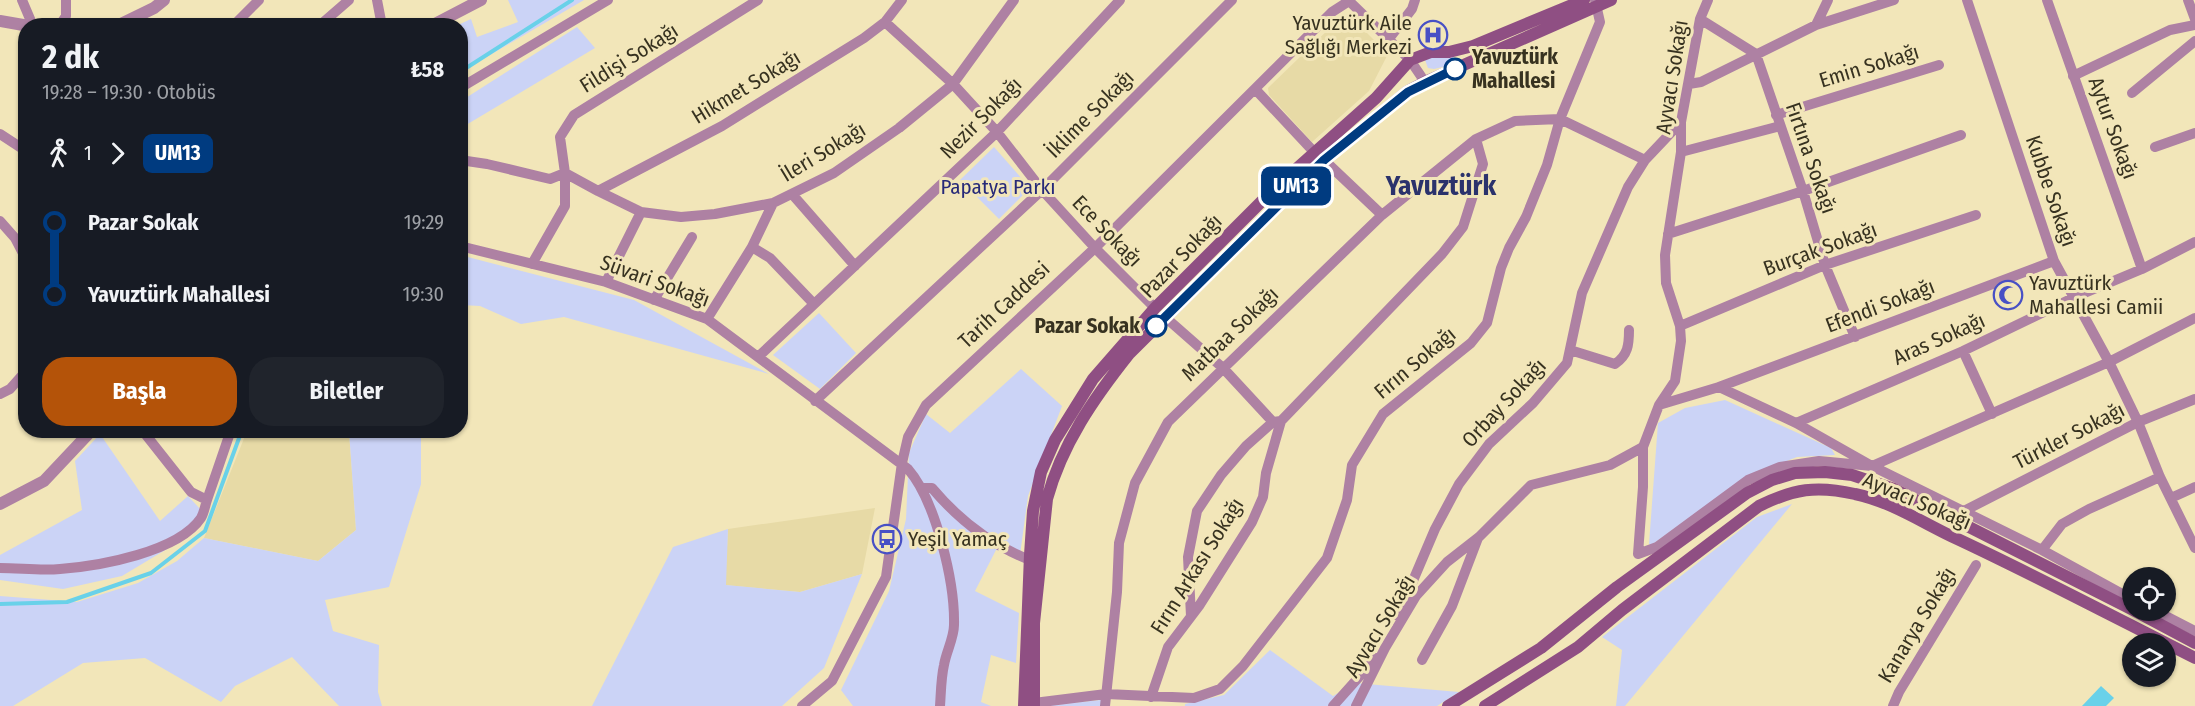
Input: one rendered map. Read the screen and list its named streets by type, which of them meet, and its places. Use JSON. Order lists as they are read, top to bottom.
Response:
{
  "streets": {
    "main road": ["Ayvacı Sokağı", "Pazar Sokağı"],
    "street": [
      "Fildişi Sokağı",
      "Emin Sokağı",
      "Hikmet Sokağı",
      "İklime Sokağı",
      "Nezir Sokağı",
      "Aytur Sokağı",
      "İleri Sokağı",
      "Fırtına Sokağı",
      "Kubbe Sokağı",
      "Ece Sokağı",
      "Burçak Sokağı",
      "Süvari Sokağı",
      "Tarih Caddesi",
      "Efendi Sokağı",
      "Matbaa Sokağı",
      "Aras Sokağı",
      "Fırın Sokağı",
      "Orbay Sokağı",
      "Türkler Sokağı",
      "Fırın Arkası Sokağı",
      "Kanarya Sokağı"
    ]
  },
  "crossings": [
    ["Fildişi Sokağı", "İleri Sokağı"],
    ["Fildişi Sokağı", "Süvari Sokağı"],
    ["Emin Sokağı", "Ayvacı Sokağı"],
    ["Emin Sokağı", "Fırtına Sokağı"],
    ["Ayvacı Sokağı", "Burçak Sokağı"],
    ["Ayvacı Sokağı", "Efendi Sokağı"],
    ["Ayvacı Sokağı", "Aras Sokağı"],
    ["Ayvacı Sokağı", "Orbay Sokağı"],
    ["Ayvacı Sokağı", "Türkler Sokağı"],
    ["Hikmet Sokağı", "İleri Sokağı"],
    ["Hikmet Sokağı", "Ece Sokağı"],
    ["İklime Sokağı", "Ece Sokağı"],
    ["İklime Sokağı", "Süvari Sokağı"],
    ["Nezir Sokağı", "Ece Sokağı"],
    ["Nezir Sokağı", "Süvari Sokağı"],
    ["Aytur Sokağı", "Aras Sokağı"],
    ["İleri Sokağı", "Ece Sokağı"],
    ["Fırtına Sokağı", "Burçak Sokağı"],
    ["Fırtına Sokağı", "Efendi Sokağı"],
    ["Kubbe Sokağı", "Efendi Sokağı"],
    ["Kubbe Sokağı", "Aras Sokağı"],
    ["Kubbe Sokağı", "Türkler Sokağı"],
    ["Ece Sokağı", "Pazar Sokağı"],
    ["Ece Sokağı", "Tarih Caddesi"],
    ["Pazar Sokağı", "Fırın Sokağı"],
    ["Süvari Sokağı", "Tarih Caddesi"],
    ["Matbaa Sokağı", "Fırın Sokağı"],
    ["Fırın Sokağı", "Fırın Arkası Sokağı"]
  ],
  "districts": ["Yavuztürk"],
  "parks": ["Papatya Parkı"],
  "places": {
    "hospital": ["Yavuztürk Aile Sağlığı Merkezi"],
    "other": ["Yavuztürk Mahallesi", "Pazar Sokak"],
    "mosque": ["Yavuztürk Mahallesi Camii"],
    "bus stop": ["Yeşil Yamaç"]
  },
  "lines": ["bus line UM13"],
  "page": {
    "on_map": "UM13",
    "heading": ["2 dk", "19:28 – 19:30 · Otobüs", "₺58"],
    "legs": ["1", "UM13"],
    "list": [
      {
        "name": "Pazar Sokak",
        "value": "19:29"
      },
      {
        "name": "Yavuztürk Mahallesi",
        "value": "19:30"
      }
    ],
    "buttons": ["Başla", "Biletler"]
  }
}
